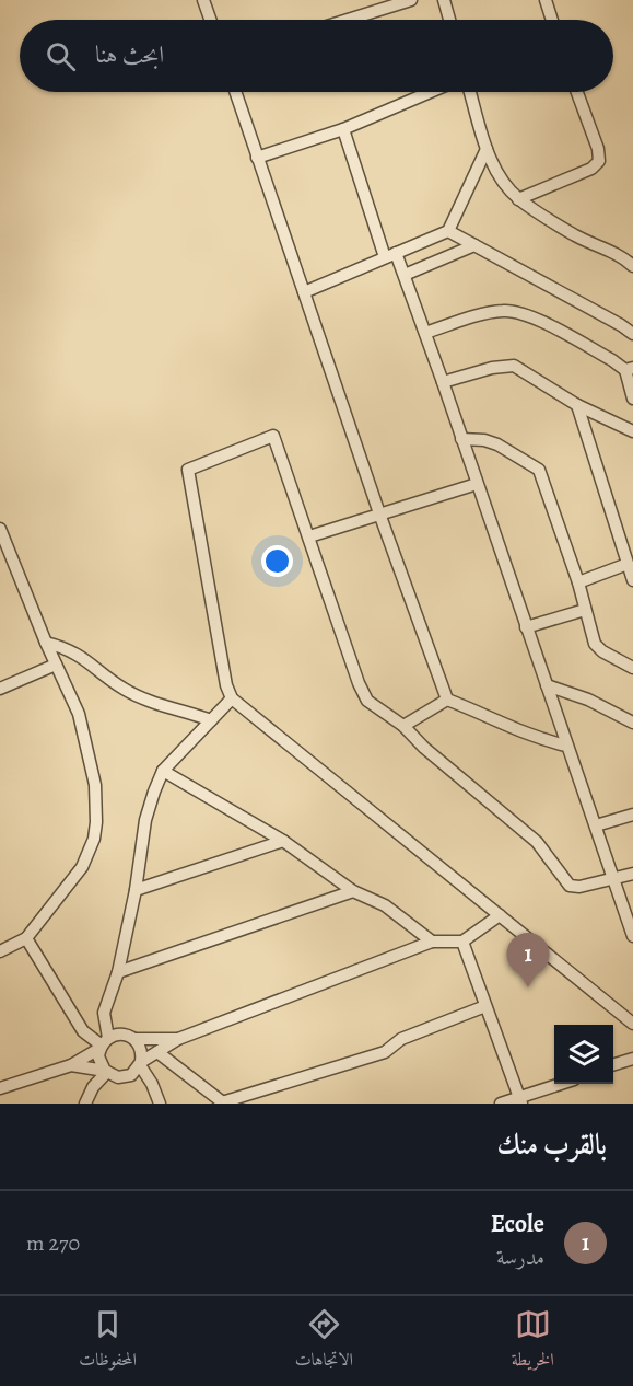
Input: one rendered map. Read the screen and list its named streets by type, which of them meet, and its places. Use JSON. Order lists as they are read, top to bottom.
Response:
{
  "page": {
    "search": "ابحث هنا",
    "pins": "1",
    "heading": "بالقرب منك",
    "list": [
      {
        "mark": "1",
        "name": "Ecole",
        "note": "مدرسة",
        "value": "270 m"
      }
    ],
    "nav": ["الخريطة", "الاتجاهات", "المحفوظات"]
  }
}
